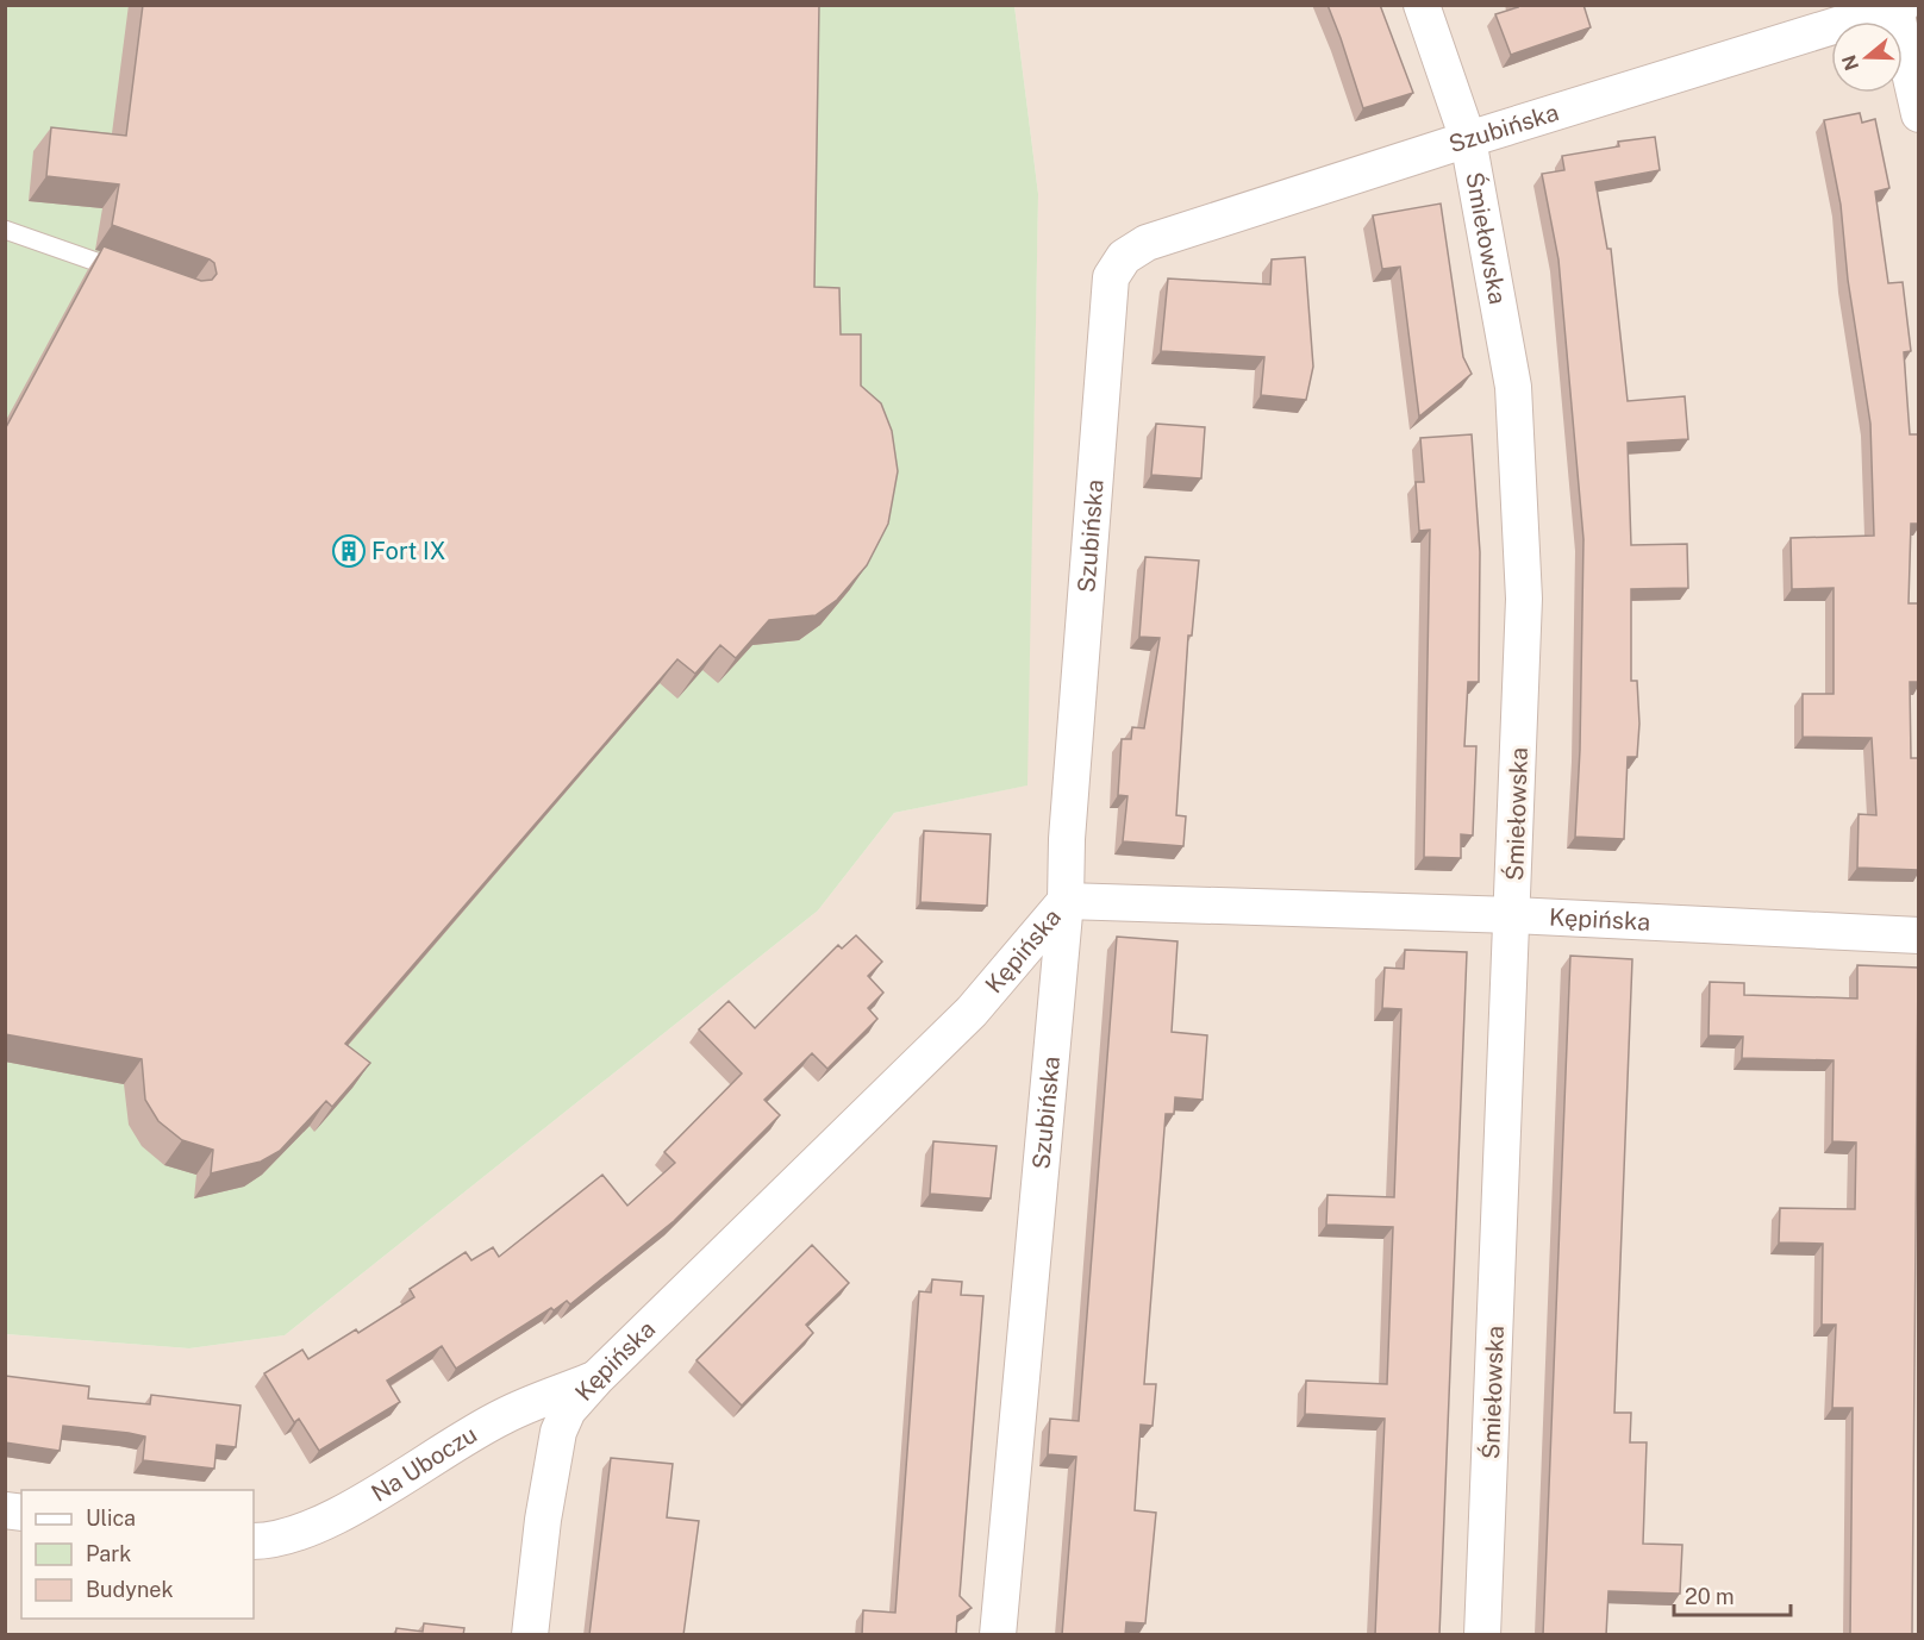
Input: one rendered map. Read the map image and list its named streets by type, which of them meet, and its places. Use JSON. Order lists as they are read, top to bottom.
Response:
{
  "streets": {
    "street": [
      "Szubińska",
      "Śmiełowska",
      "Kępińska",
      "Na Uboczu"
    ]
  },
  "crossings": [
    ["Szubińska", "Śmiełowska"],
    ["Szubińska", "Kępińska"],
    ["Śmiełowska", "Kępińska"],
    ["Kępińska", "Na Uboczu"]
  ],
  "places": {
    "building": ["Fort IX"]
  },
  "legend": ["Ulica", "Park", "Budynek"],
  "scale_bar": "20 m",
  "north": "left"
}
